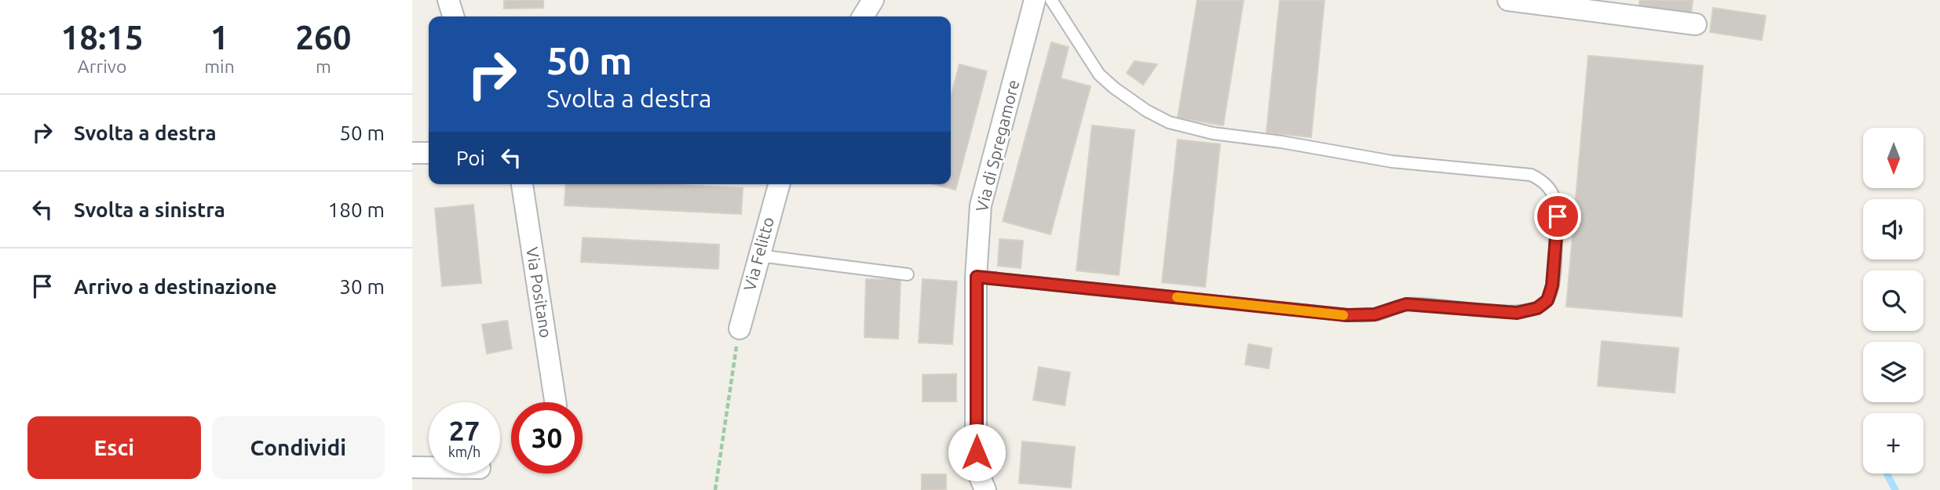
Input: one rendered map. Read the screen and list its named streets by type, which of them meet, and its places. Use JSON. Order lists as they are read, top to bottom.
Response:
{
  "streets": {
    "street": ["Via di Spregamore", "Via Felitto", "Via Positano"]
  },
  "north": "bottom",
  "page": {
    "eta": [
      "18:15",
      "Arrivo",
      "1",
      "min",
      "260",
      "m"
    ],
    "turn": ["50 m", "Svolta a destra"],
    "list": [
      {
        "name": "Svolta a destra",
        "value": "50 m"
      },
      {
        "name": "Svolta a sinistra",
        "value": "180 m"
      },
      {
        "name": "Arrivo a destinazione",
        "value": "30 m"
      }
    ],
    "map_buttons": "+",
    "then": "Poi",
    "speed": "27 km/h",
    "limit": "30",
    "buttons": ["Esci", "Condividi"]
  }
}
